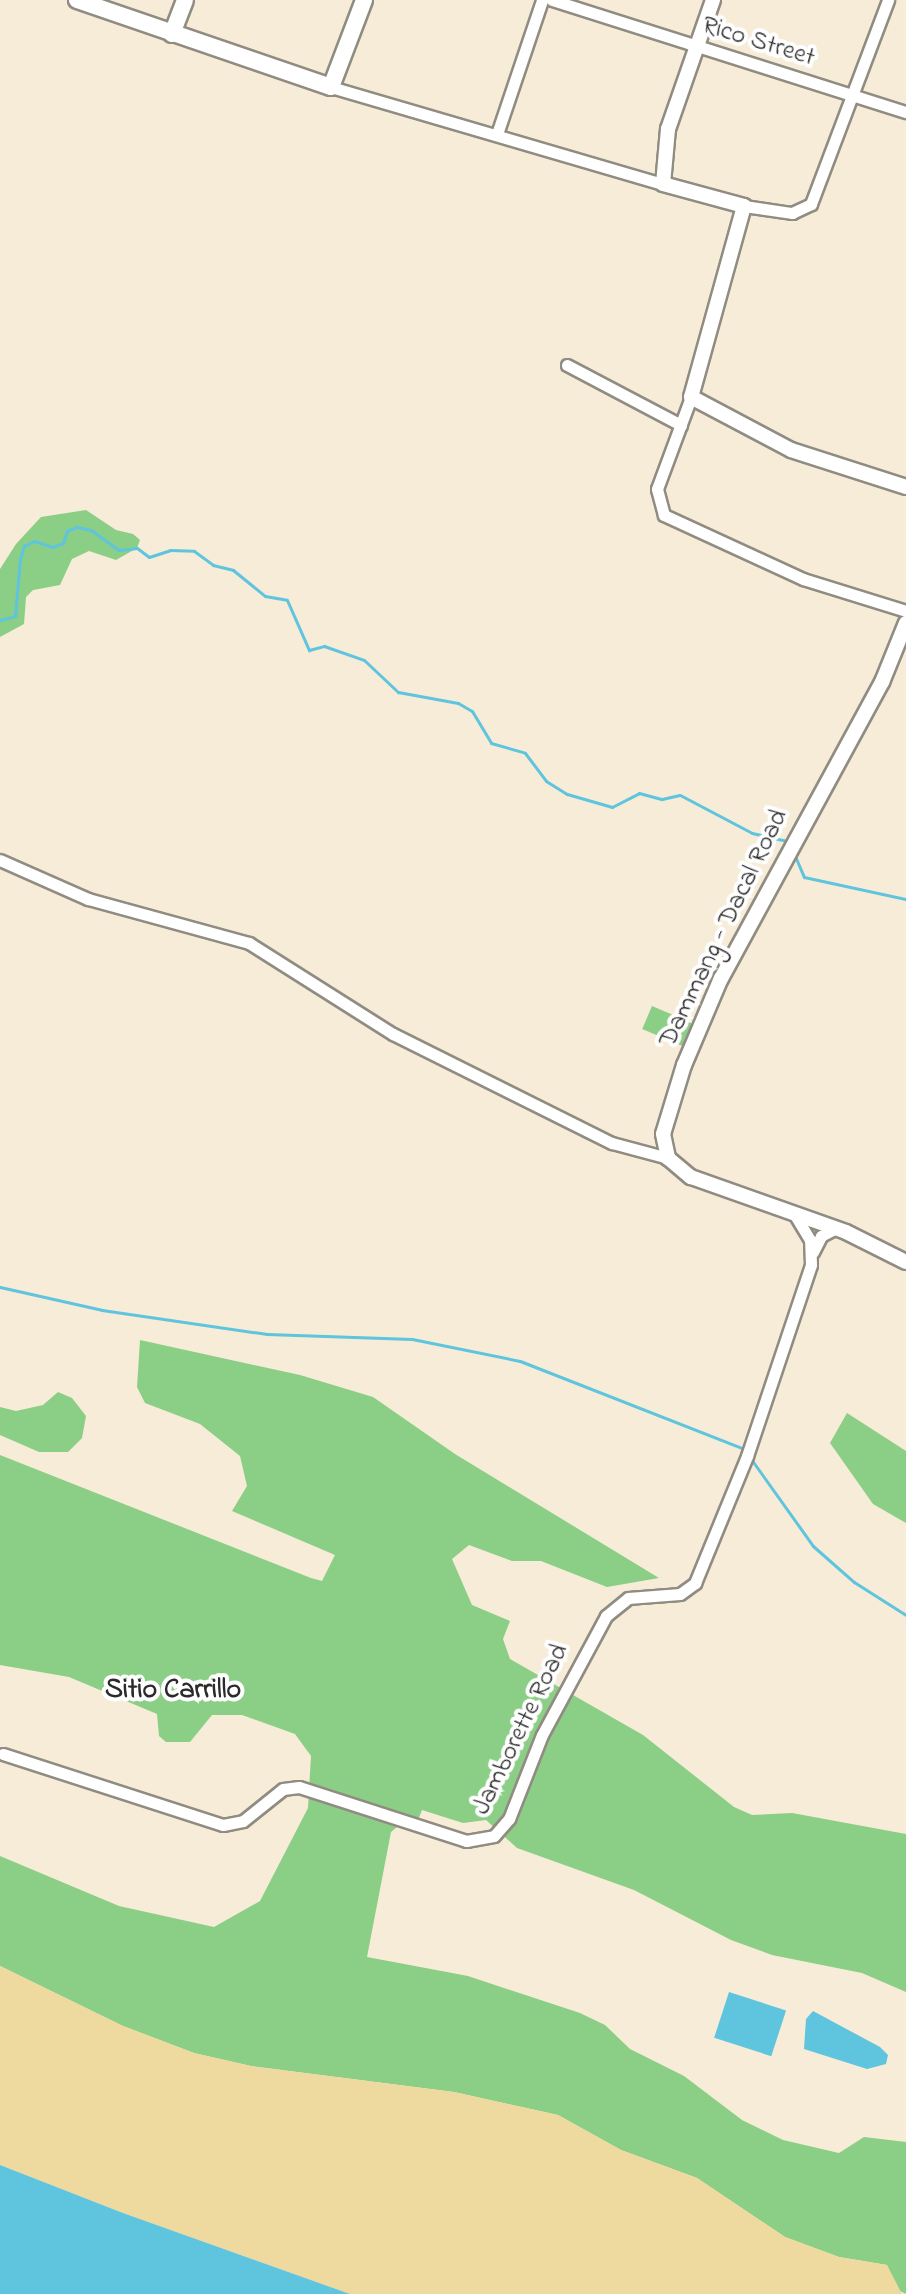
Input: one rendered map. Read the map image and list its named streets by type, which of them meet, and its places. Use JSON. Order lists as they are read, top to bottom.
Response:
{
  "streets": {
    "street": ["Rico Street", "Dammang - Dacal Road", "Jamborette Road"]
  },
  "districts": ["Sitio Carrillo"]
}
